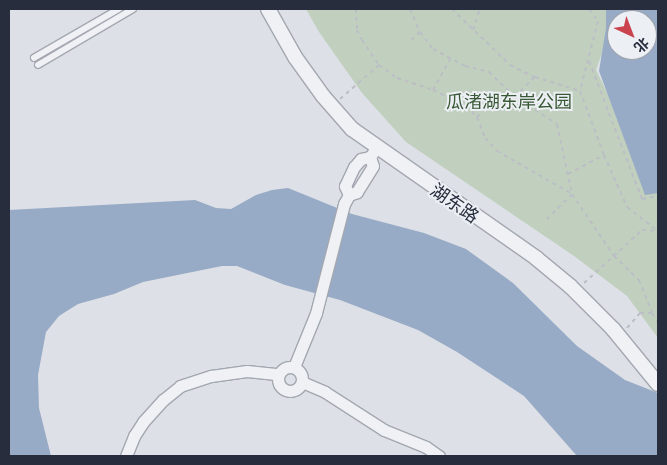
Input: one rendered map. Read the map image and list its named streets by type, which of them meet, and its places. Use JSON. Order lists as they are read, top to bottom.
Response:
{
  "streets": {
    "street": ["湖东路"]
  },
  "parks": ["瓜渚湖东岸公园"],
  "north": "bottom right"
}
